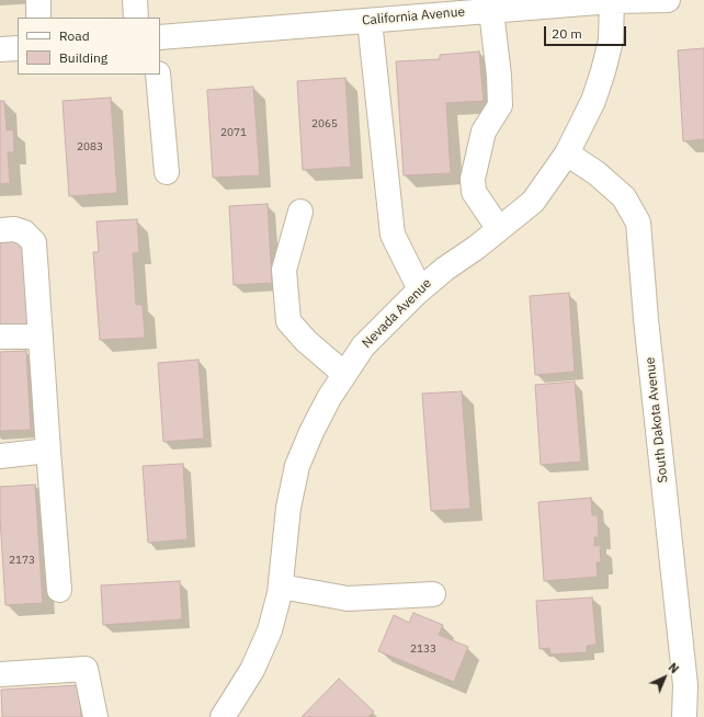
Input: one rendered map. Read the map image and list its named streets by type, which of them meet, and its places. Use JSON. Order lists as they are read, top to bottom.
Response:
{
  "streets": {
    "street": ["California Avenue", "Nevada Avenue", "South Dakota Avenue"]
  },
  "crossings": [
    ["California Avenue", "Nevada Avenue"],
    ["Nevada Avenue", "South Dakota Avenue"]
  ],
  "house_numbers": [
    "2065",
    "2071",
    "2083",
    "2173",
    "2133"
  ],
  "legend": ["Road", "Building"],
  "scale_bar": "20 m",
  "north": "top right"
}
